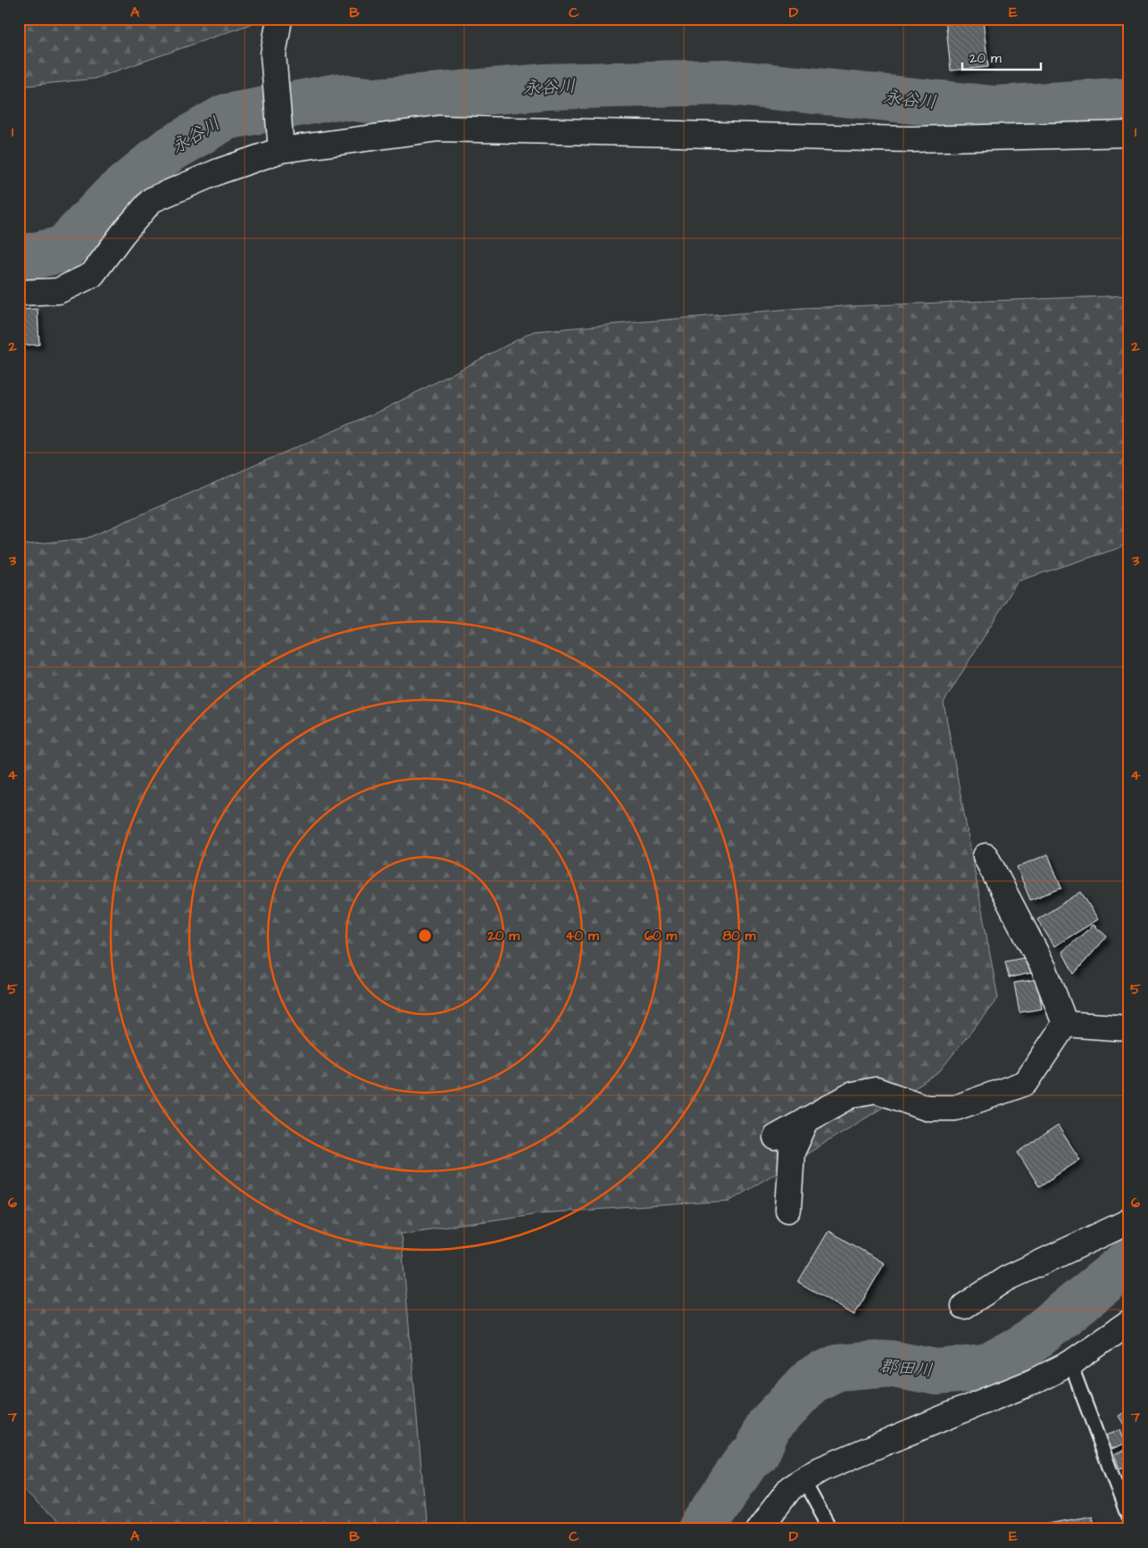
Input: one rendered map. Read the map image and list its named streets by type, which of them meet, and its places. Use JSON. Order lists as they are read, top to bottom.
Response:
{
  "water": ["永谷川", "郡田川"],
  "scale_bar": "20 m",
  "grid": {
    "columns": [
      "A",
      "B",
      "C",
      "D",
      "E"
    ],
    "rows": [
      "1",
      "2",
      "3",
      "4",
      "5",
      "6",
      "7"
    ]
  },
  "rings": [
    "20 m",
    "40 m",
    "60 m",
    "80 m"
  ]
}
